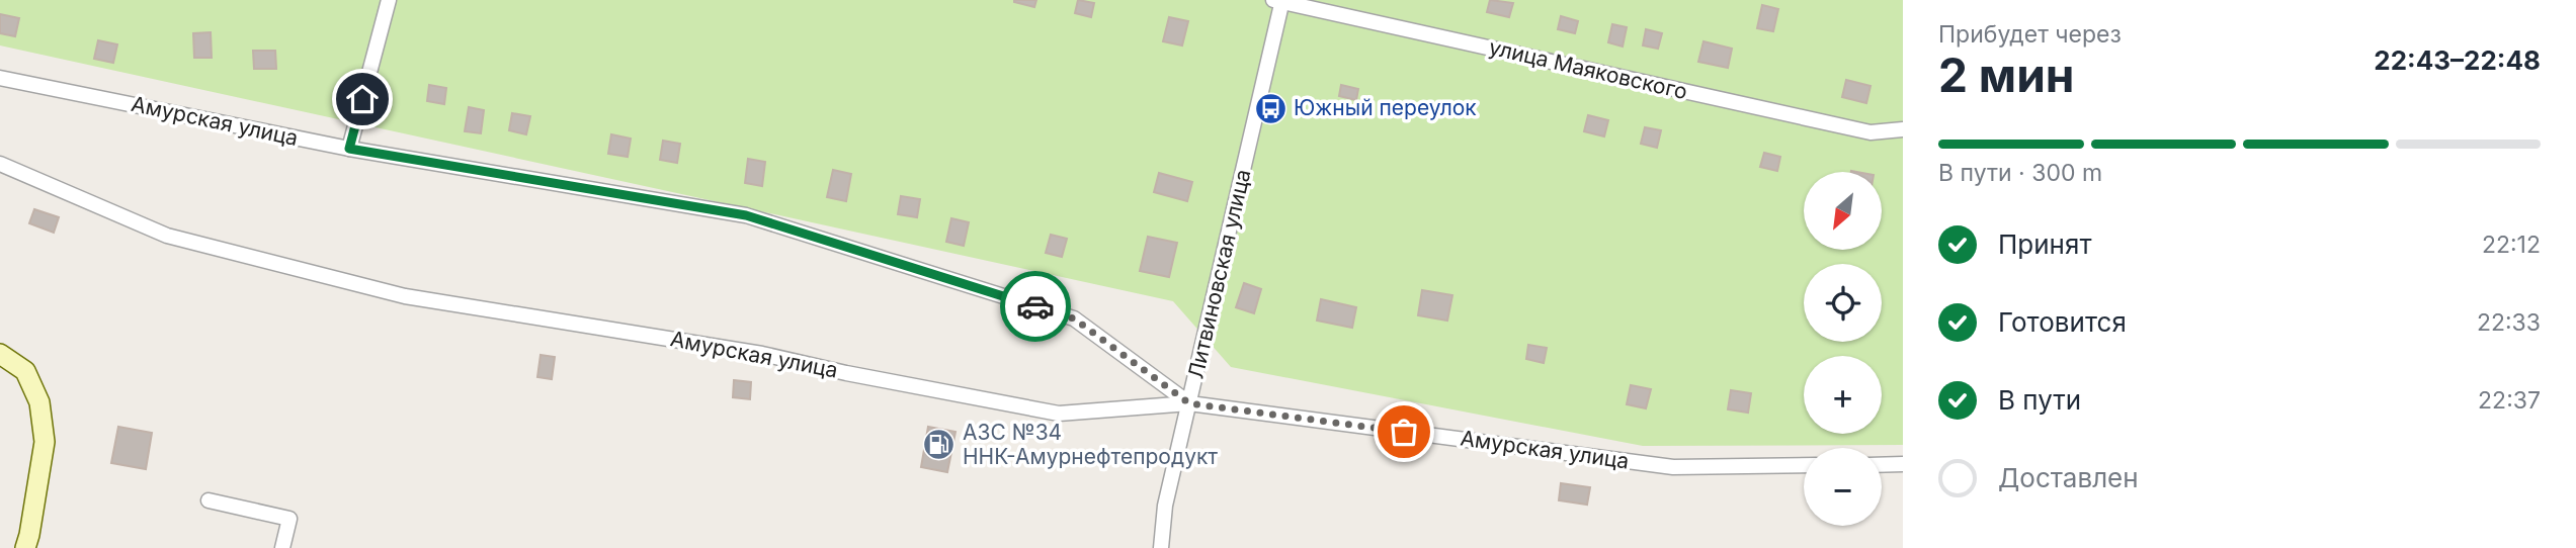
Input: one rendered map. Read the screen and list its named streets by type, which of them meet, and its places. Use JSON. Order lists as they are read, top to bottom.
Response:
{
  "streets": {
    "street": ["улица Маяковского", "Амурская улица", "Литвиновская улица"]
  },
  "crossings": [
    ["улица Маяковского", "Литвиновская улица"],
    ["Амурская улица", "Литвиновская улица"]
  ],
  "places": {
    "bus stop": ["Южный переулок"],
    "fuel station": ["АЗС №34 ННК-Амурнефтепродукт"]
  },
  "north": "bottom left",
  "page": {
    "heading": ["2 мин", "Прибудет через", "22:43–22:48"],
    "bar": "В пути · 300 m",
    "map_buttons": ["+", "−"],
    "list": [
      ["Принят", "22:12"],
      ["Готовится", "22:33"],
      ["В пути", "22:37"],
      "Доставлен"
    ]
  }
}
